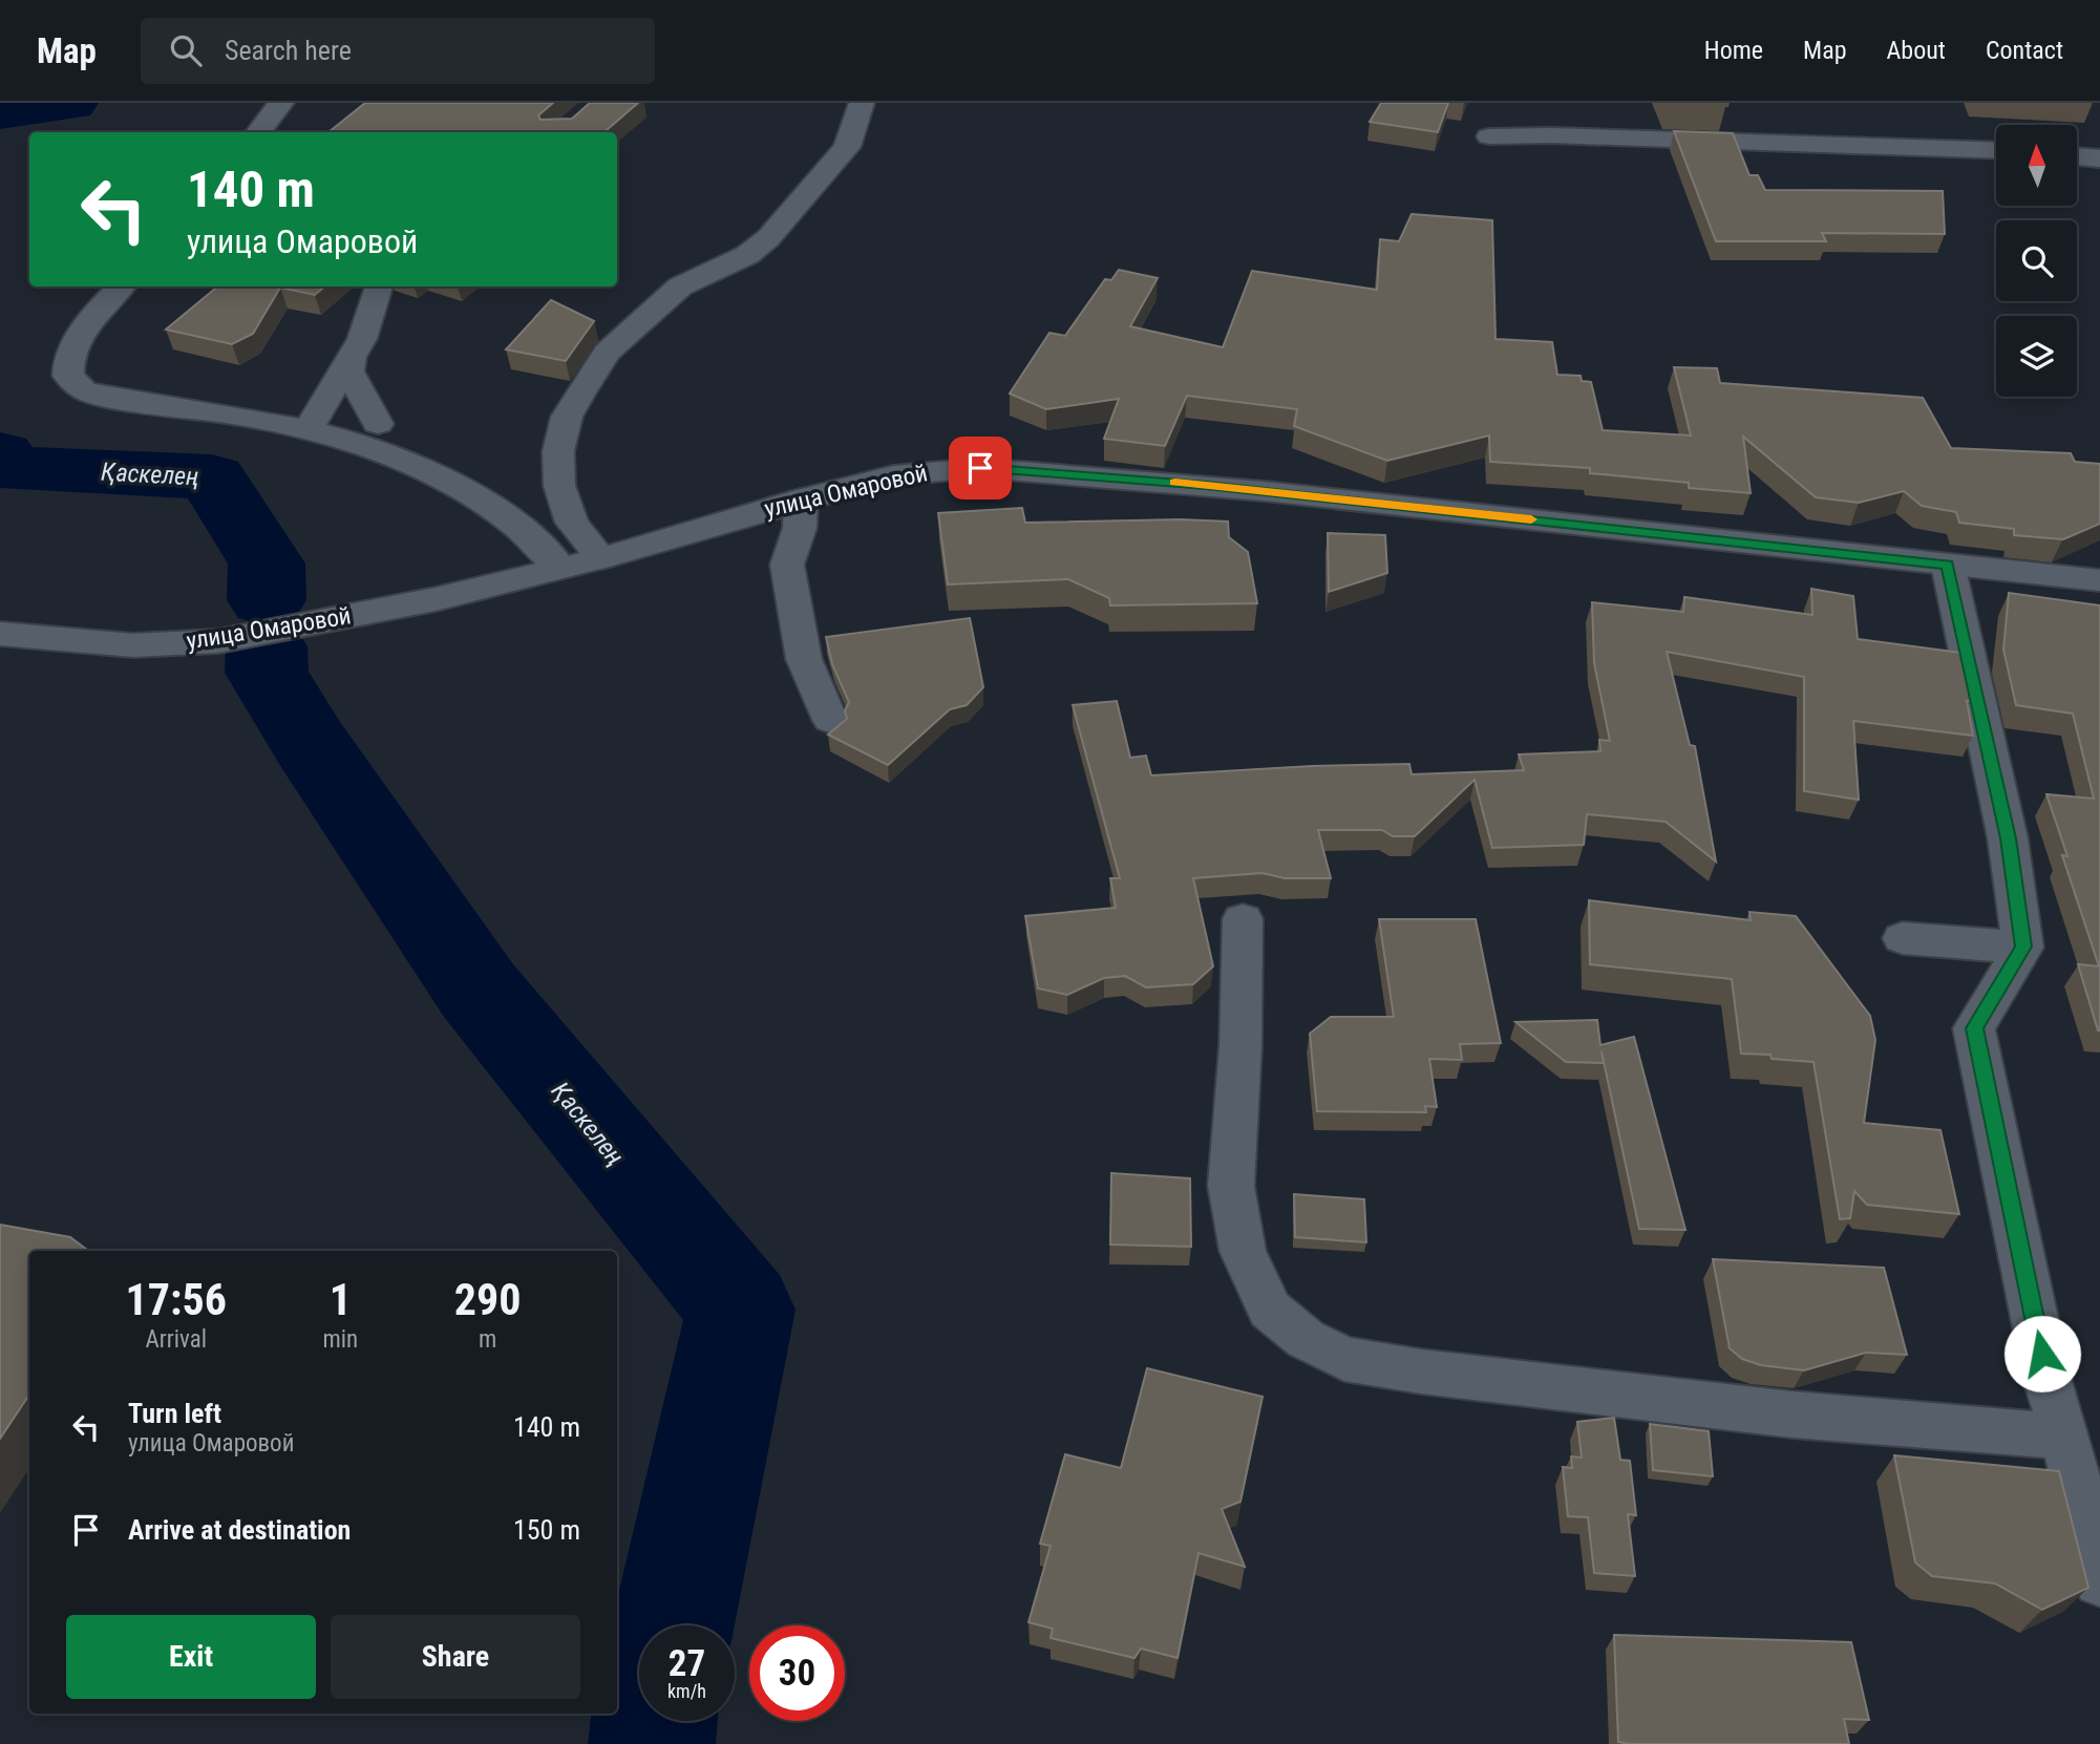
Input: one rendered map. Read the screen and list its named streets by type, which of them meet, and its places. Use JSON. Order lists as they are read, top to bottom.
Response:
{
  "streets": {
    "street": ["улица Омаровой"]
  },
  "water": ["Қаскелең"],
  "north": "top",
  "page": {
    "header": "Map",
    "search": "Search here",
    "nav": [
      "Home",
      "Map",
      "About",
      "Contact"
    ],
    "turn": ["140 m", "улица Омаровой"],
    "eta": [
      "17:56",
      "Arrival",
      "1",
      "min",
      "290",
      "m"
    ],
    "list": [
      {
        "name": "Turn left",
        "note": "улица Омаровой",
        "value": "140 m"
      },
      {
        "name": "Arrive at destination",
        "value": "150 m"
      }
    ],
    "buttons": ["Exit", "Share"],
    "speed": "27 km/h",
    "limit": "30"
  }
}
